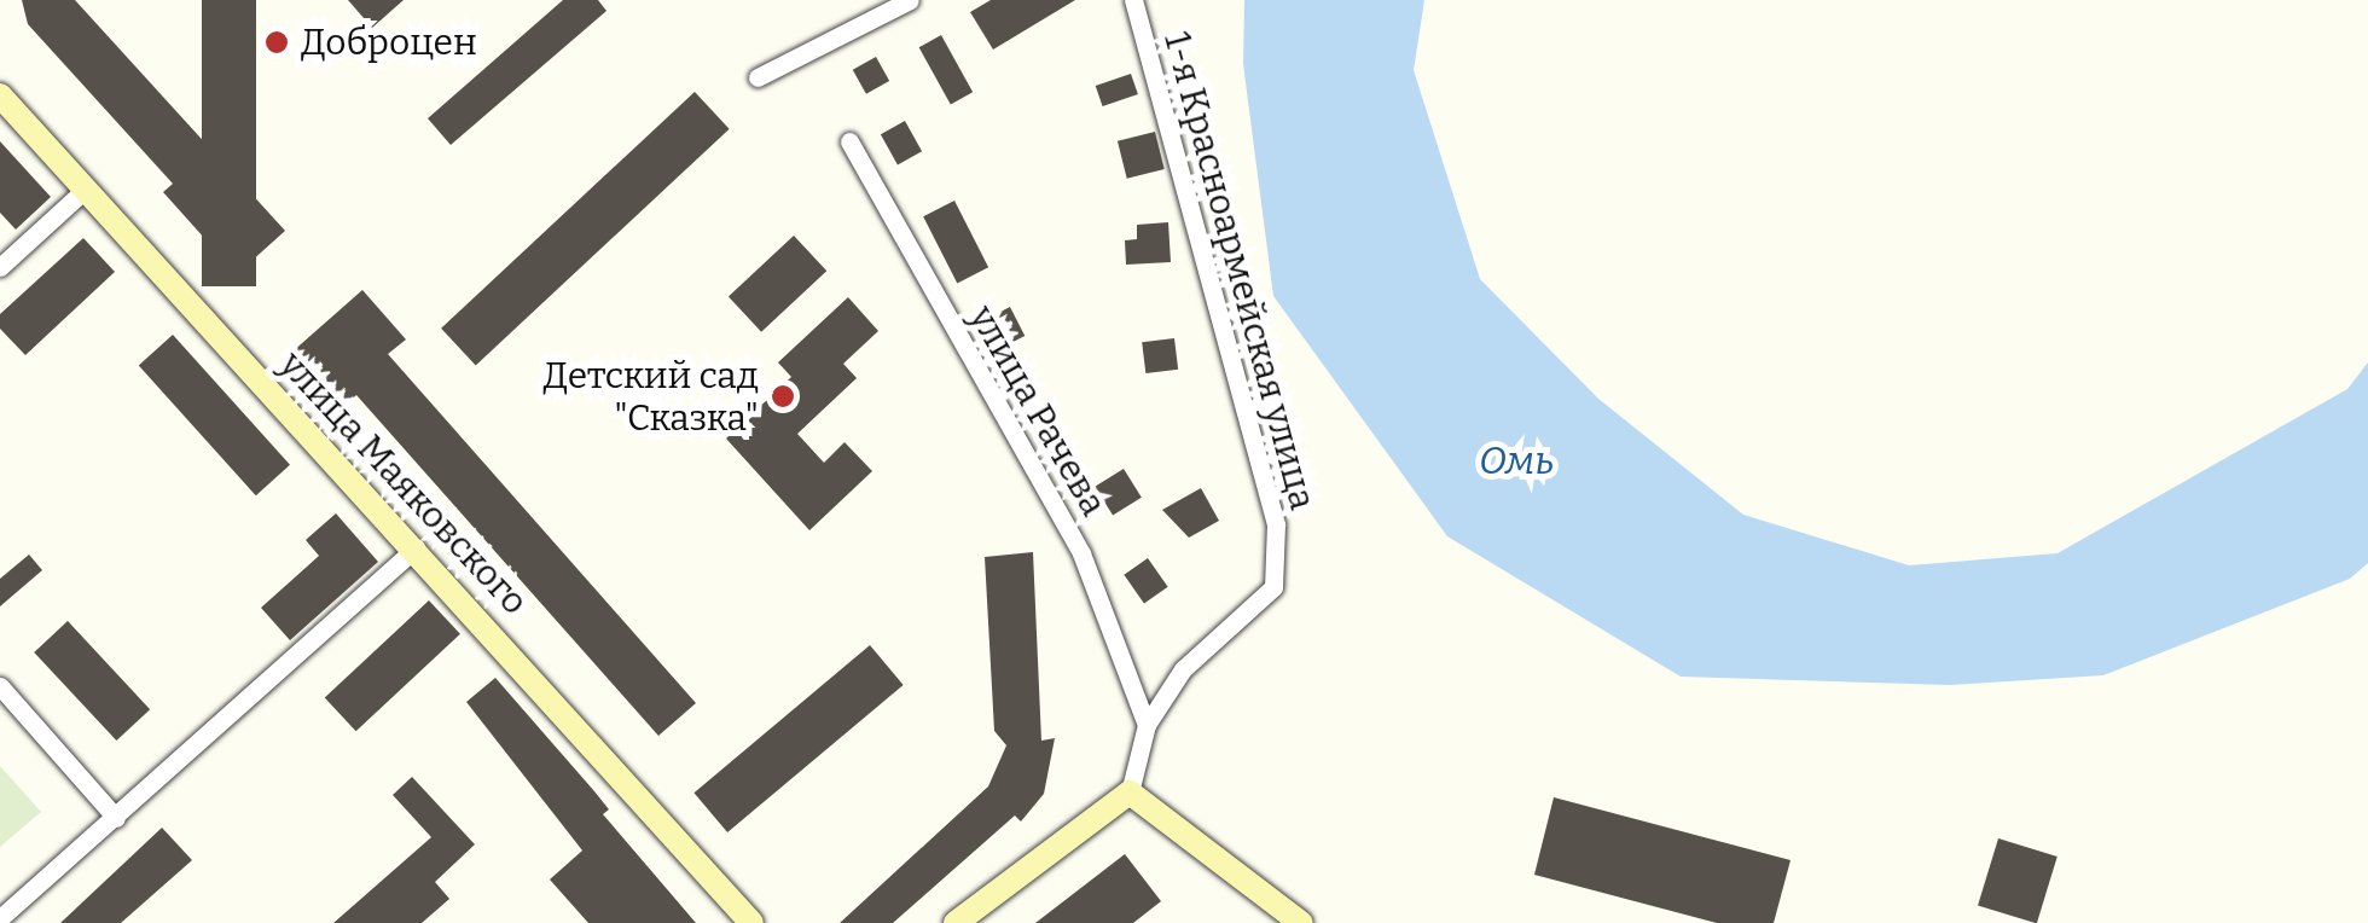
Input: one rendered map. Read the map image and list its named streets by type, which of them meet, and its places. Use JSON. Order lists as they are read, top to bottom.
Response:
{
  "streets": {
    "street": ["1-я Красноармейская улица", "улица Рачева", "улица Маяковского"]
  },
  "crossings": [
    ["1-я Красноармейская улица", "улица Рачева"]
  ],
  "water": ["Омь"],
  "places": ["Доброцен", "Детский сад \"Сказка\""]
}
